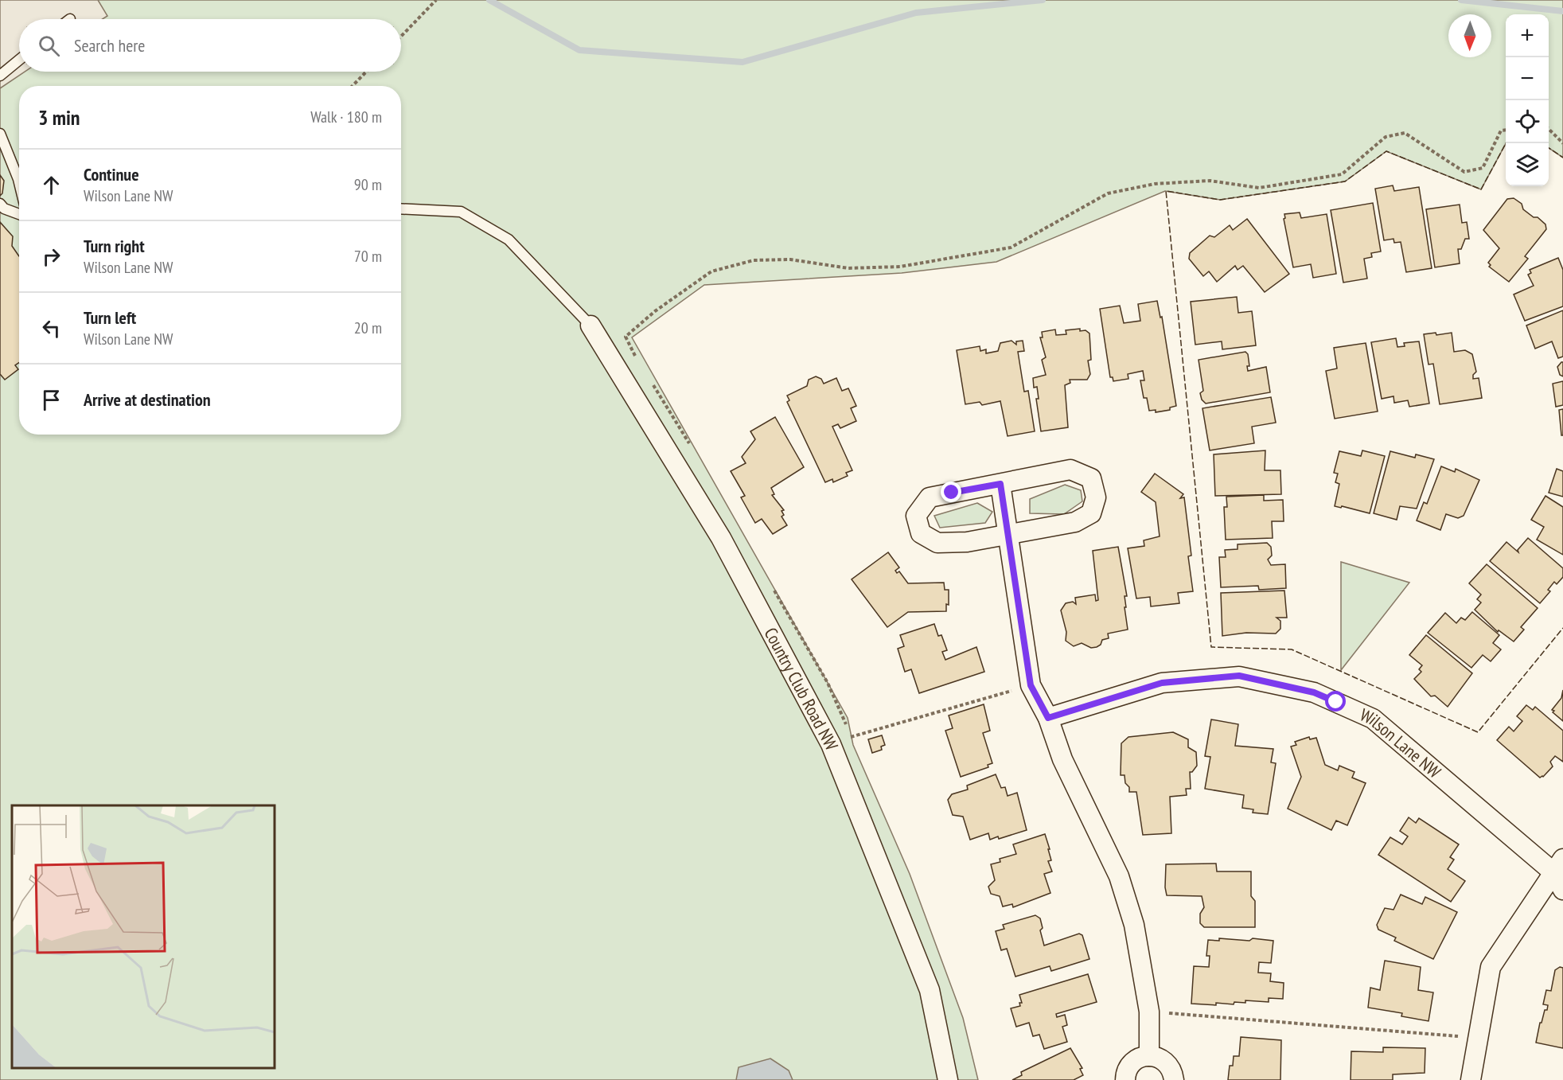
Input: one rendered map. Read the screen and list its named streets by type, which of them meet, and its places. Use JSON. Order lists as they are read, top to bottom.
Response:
{
  "streets": {
    "street": ["Country Club Road NW", "Wilson Lane NW"]
  },
  "north": "bottom",
  "page": {
    "map_buttons": ["+", "−"],
    "search": "Search here",
    "heading": ["3 min", "Walk · 180 m"],
    "list": [
      ["Continue", "Wilson Lane NW", "90 m"],
      ["Turn right", "Wilson Lane NW", "70 m"],
      ["Turn left", "Wilson Lane NW", "20 m"],
      "Arrive at destination"
    ]
  }
}
